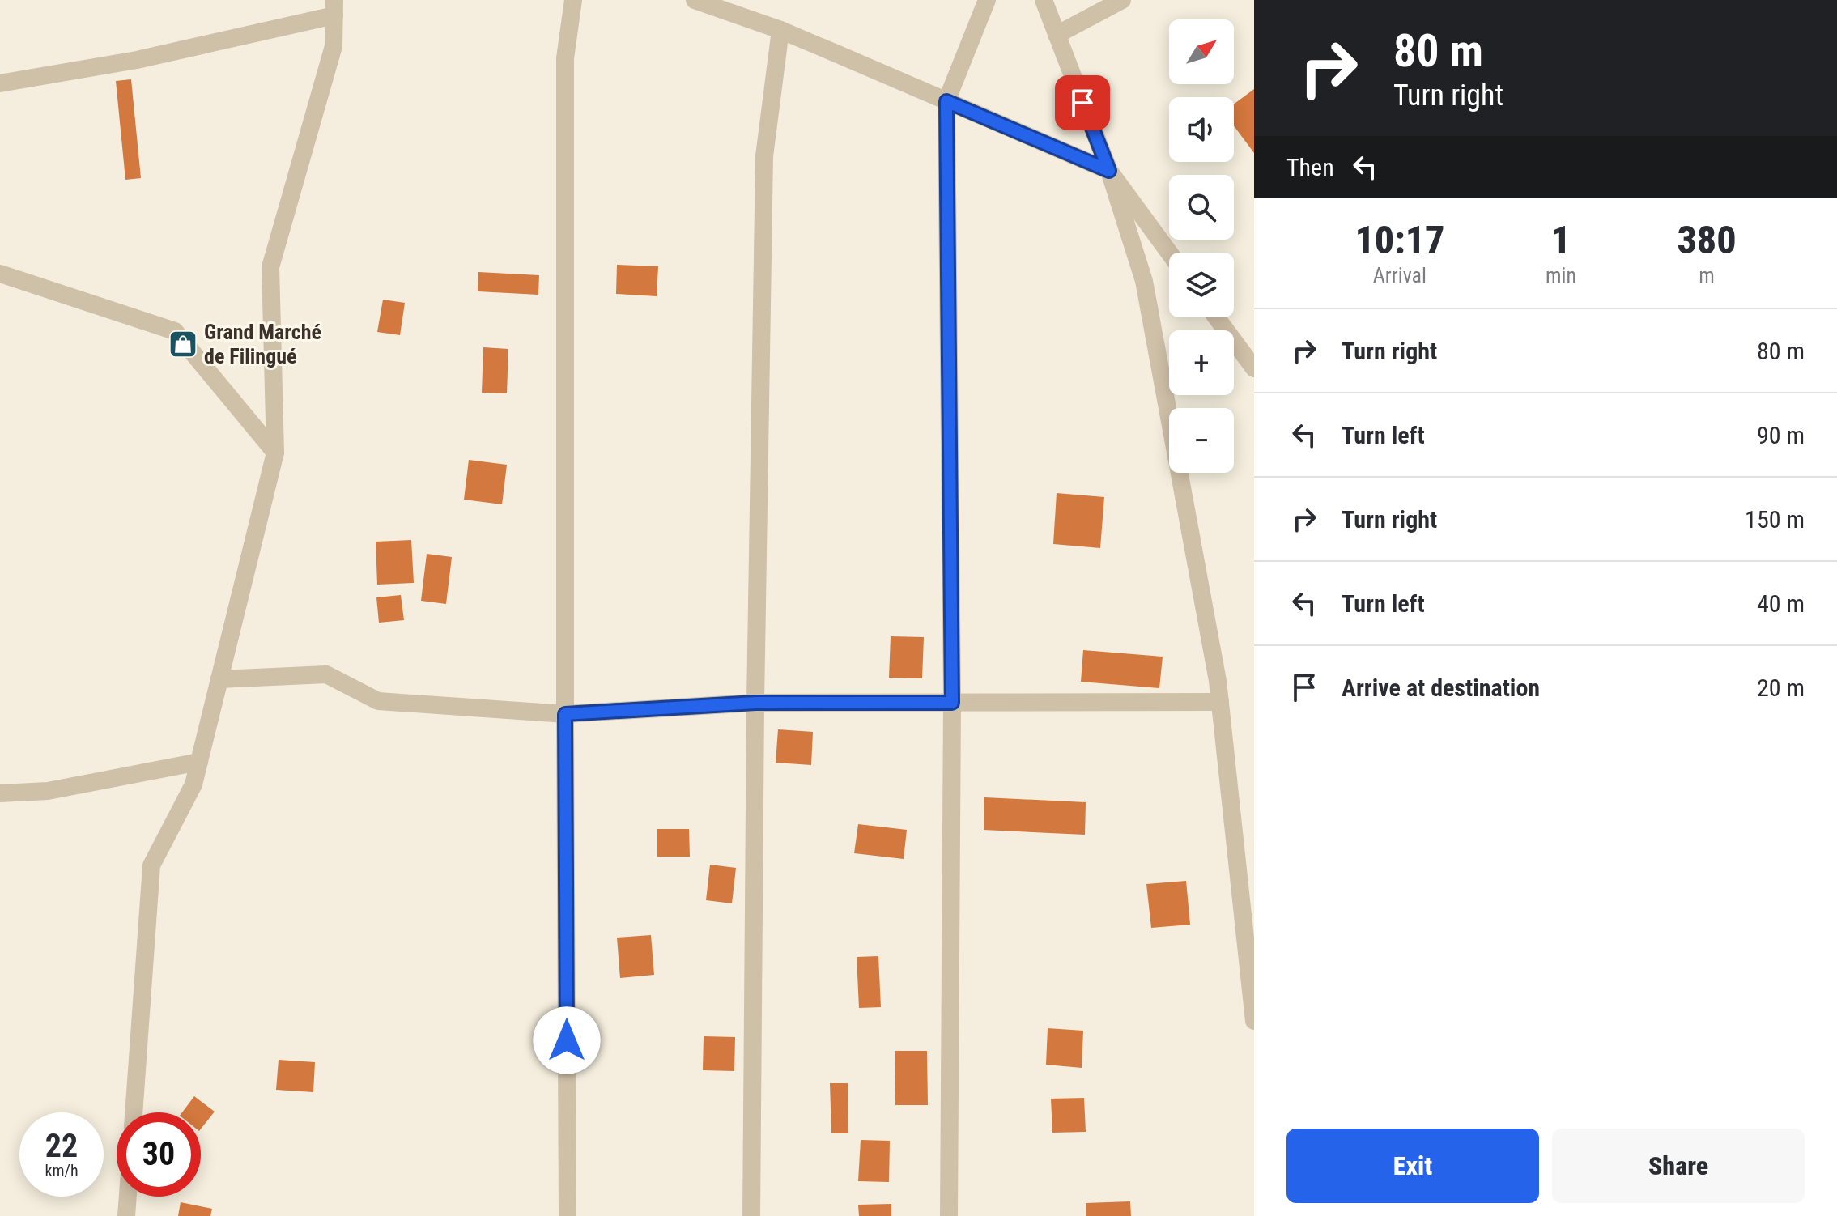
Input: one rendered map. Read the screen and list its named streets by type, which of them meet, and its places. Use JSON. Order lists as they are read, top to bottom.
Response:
{
  "places": {
    "shop": ["Grand Marché de Filingué"]
  },
  "north": "top right",
  "page": {
    "turn": ["80 m", "Turn right"],
    "map_buttons": ["+", "−"],
    "then": "Then",
    "eta": [
      "10:17",
      "Arrival",
      "1",
      "min",
      "380",
      "m"
    ],
    "list": [
      {
        "name": "Turn right",
        "value": "80 m"
      },
      {
        "name": "Turn left",
        "value": "90 m"
      },
      {
        "name": "Turn right",
        "value": "150 m"
      },
      {
        "name": "Turn left",
        "value": "40 m"
      },
      {
        "name": "Arrive at destination",
        "value": "20 m"
      }
    ],
    "speed": "22 km/h",
    "limit": "30",
    "buttons": ["Exit", "Share"]
  }
}
